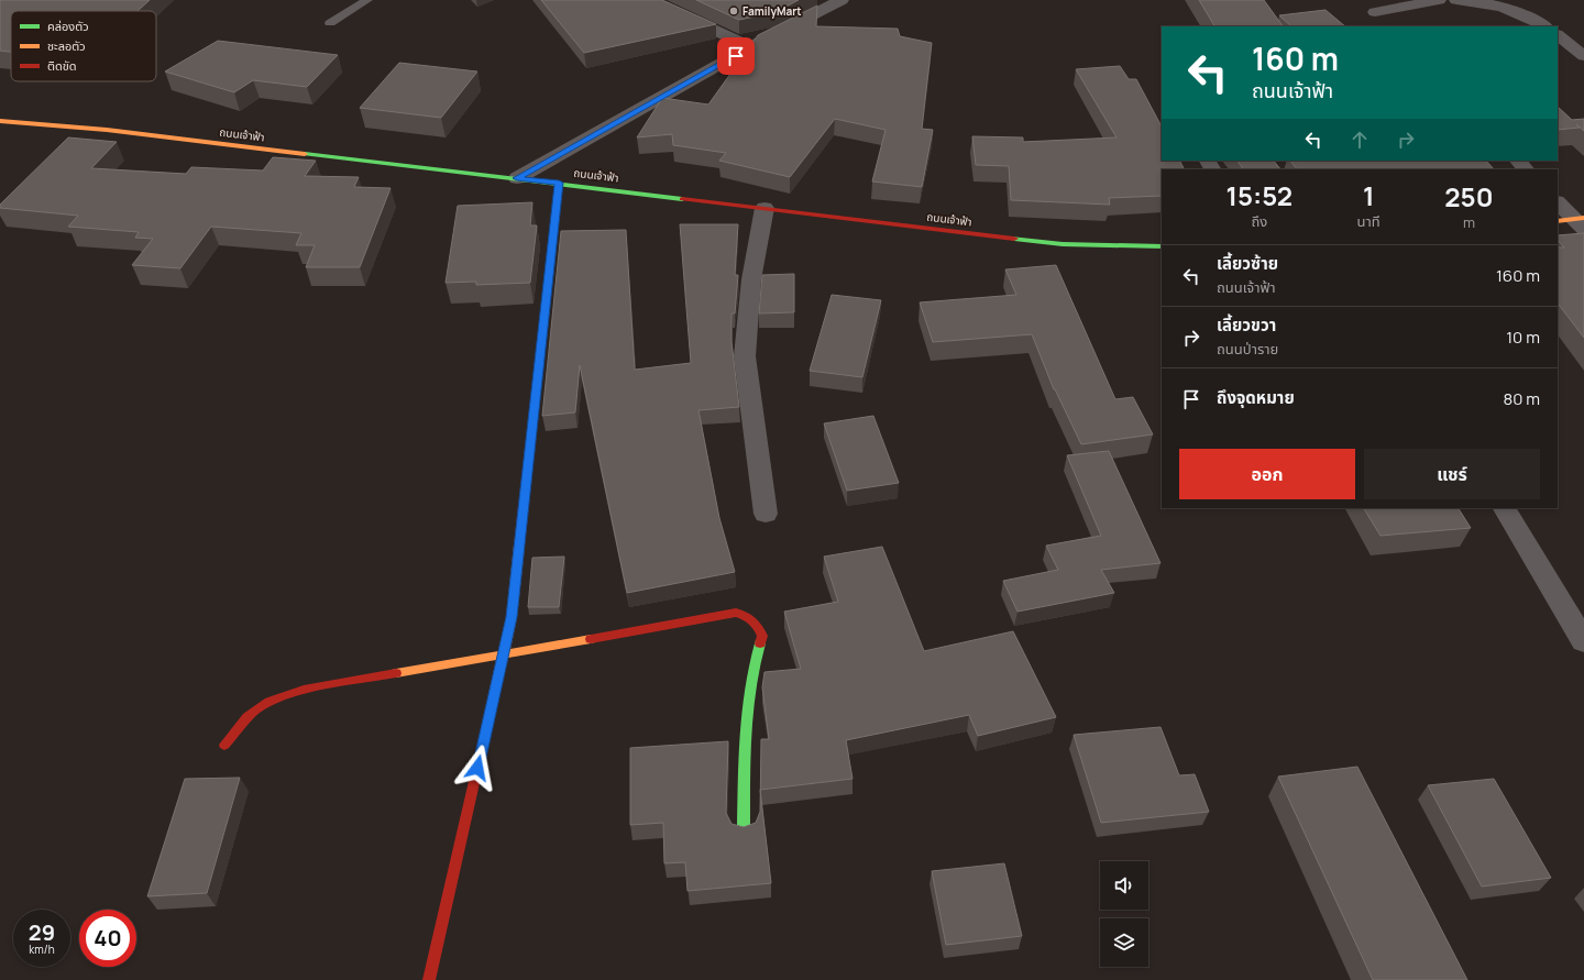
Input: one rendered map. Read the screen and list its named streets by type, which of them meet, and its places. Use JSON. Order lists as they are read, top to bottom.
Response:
{
  "streets": {
    "street": ["ถนนเจ้าฟ้า"]
  },
  "places": ["FamilyMart"],
  "legend": ["คล่องตัว", "ชะลอตัว", "ติดขัด"],
  "page": {
    "turn": ["160 m", "ถนนเจ้าฟ้า"],
    "eta": [
      "15:52",
      "ถึง",
      "1",
      "นาที",
      "250",
      "m"
    ],
    "list": [
      {
        "name": "เลี้ยวซ้าย",
        "note": "ถนนเจ้าฟ้า",
        "value": "160 m"
      },
      {
        "name": "เลี้ยวขวา",
        "note": "ถนนป่าราย",
        "value": "10 m"
      },
      {
        "name": "ถึงจุดหมาย",
        "value": "80 m"
      }
    ],
    "buttons": ["ออก", "แชร์"],
    "speed": "29 km/h",
    "limit": "40"
  }
}
